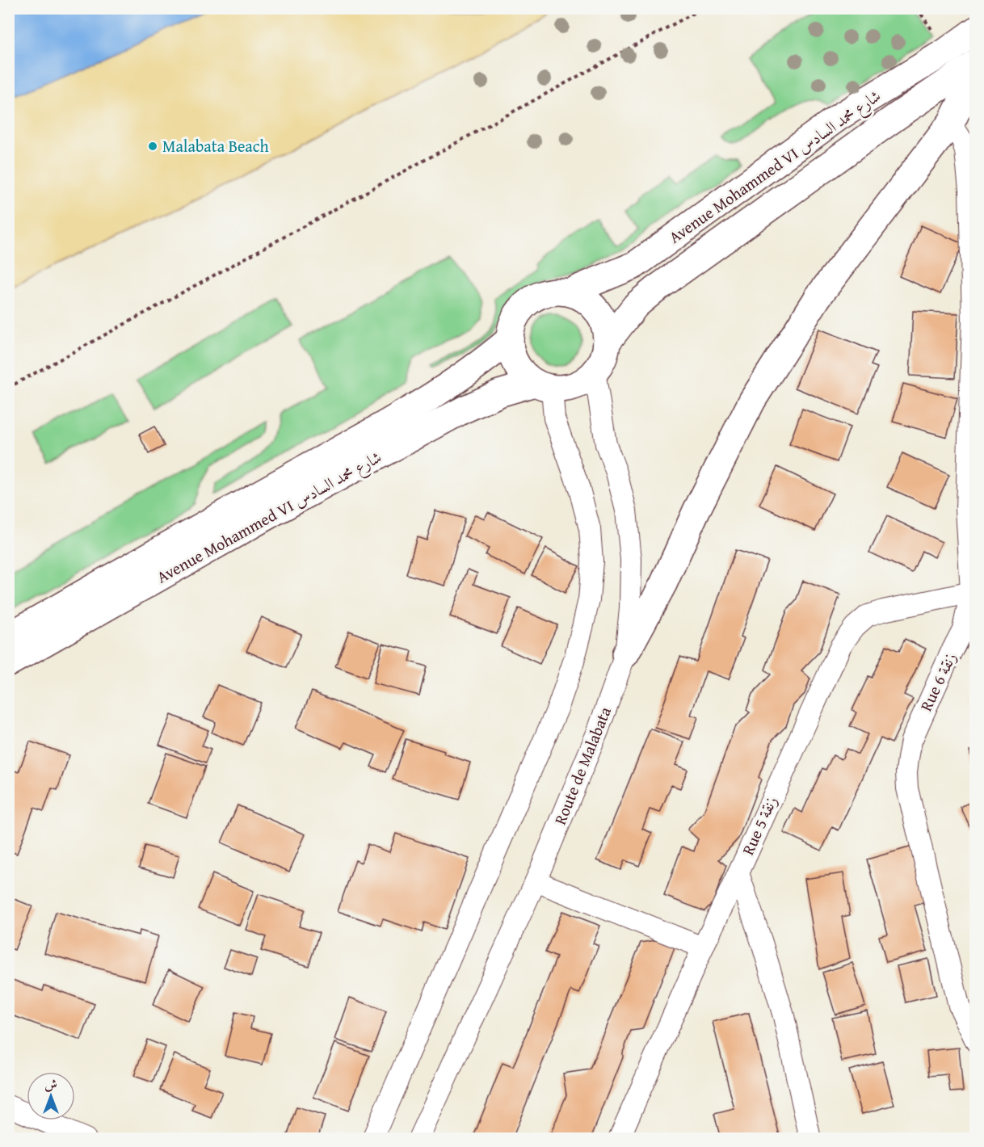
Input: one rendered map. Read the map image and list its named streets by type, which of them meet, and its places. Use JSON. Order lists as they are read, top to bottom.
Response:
{
  "streets": {
    "main road": ["Avenue Mohammed VI شارع محمد السادس"],
    "street": ["Rue 6 زنقة", "Route de Malabata", "Rue 5 زنقة"]
  },
  "crossings": [
    ["Avenue Mohammed VI شارع محمد السادس", "Route de Malabata"],
    ["Rue 6 زنقة", "Rue 5 زنقة"]
  ],
  "places": ["Malabata Beach"],
  "north": "top"
}
